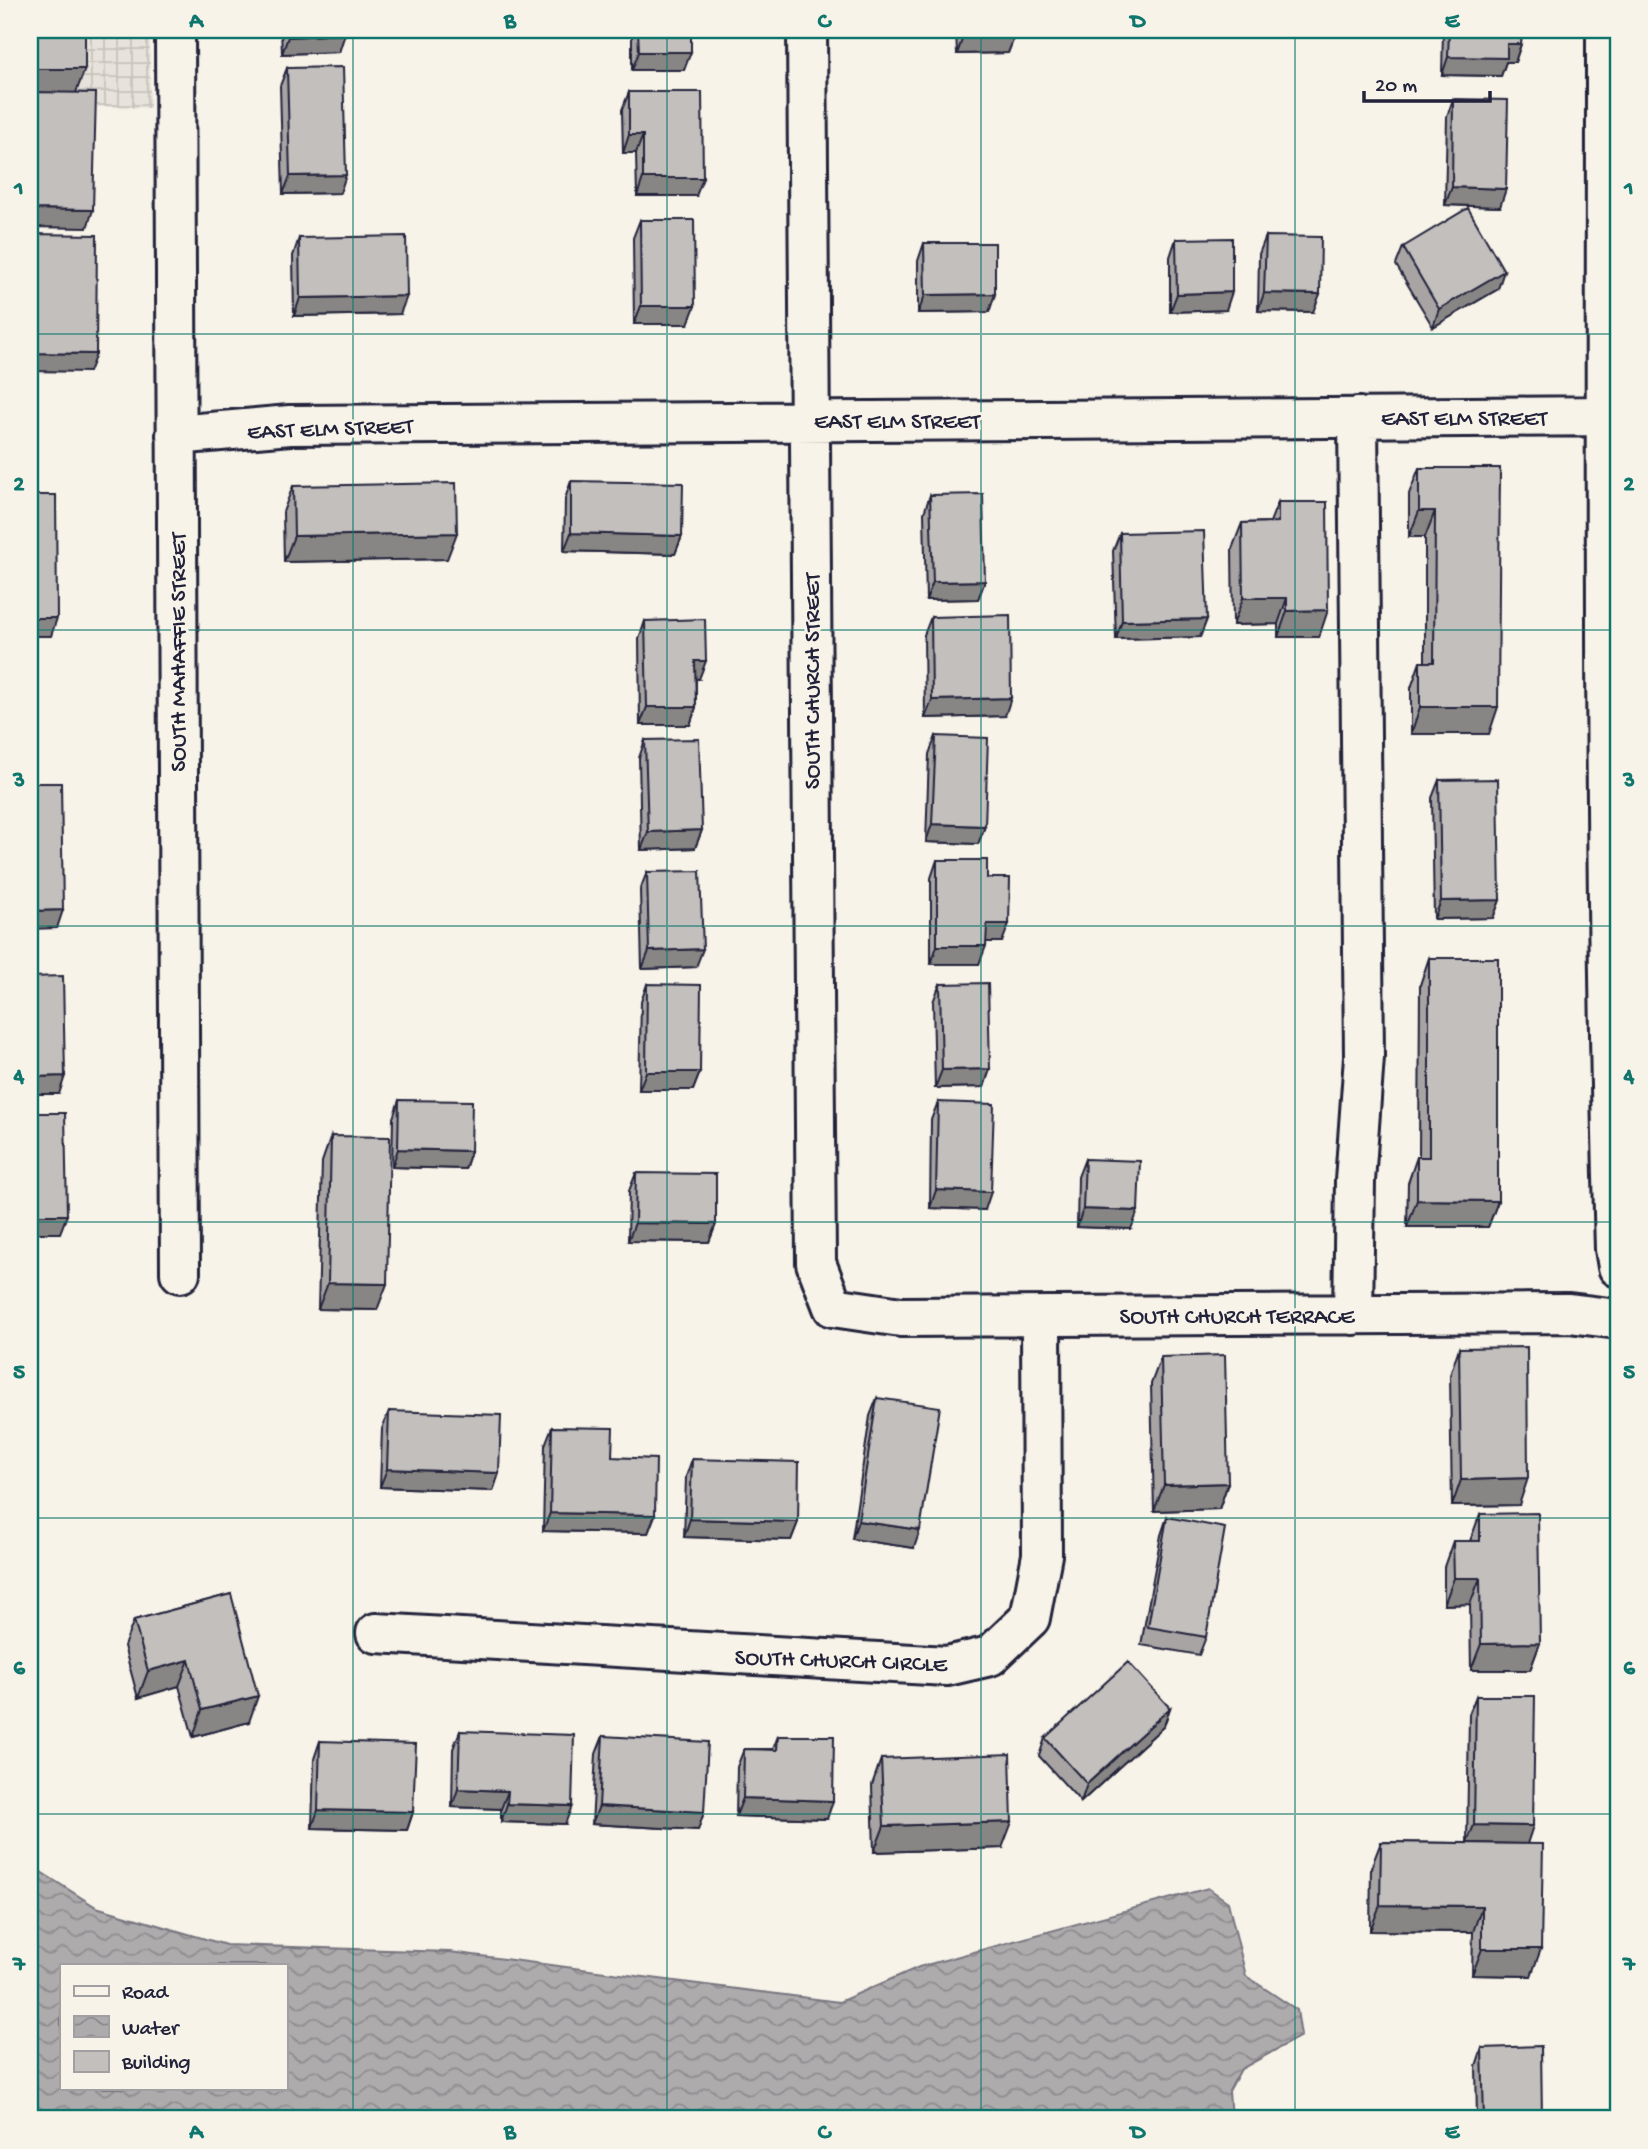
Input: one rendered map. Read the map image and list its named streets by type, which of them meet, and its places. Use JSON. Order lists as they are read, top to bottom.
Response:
{
  "streets": {
    "street": [
      "EAST ELM STREET",
      "SOUTH MAHAFFIE STREET",
      "SOUTH CHURCH STREET",
      "SOUTH CHURCH TERRACE",
      "SOUTH CHURCH CIRCLE"
    ]
  },
  "crossings": [
    ["EAST ELM STREET", "SOUTH MAHAFFIE STREET"],
    ["EAST ELM STREET", "SOUTH CHURCH STREET"],
    ["SOUTH CHURCH STREET", "SOUTH CHURCH TERRACE"],
    ["SOUTH CHURCH TERRACE", "SOUTH CHURCH CIRCLE"]
  ],
  "legend": ["Road", "Water", "Building"],
  "scale_bar": "20 m",
  "grid": {
    "columns": [
      "A",
      "B",
      "C",
      "D",
      "E"
    ],
    "rows": [
      "1",
      "2",
      "3",
      "4",
      "5",
      "6",
      "7"
    ]
  }
}
